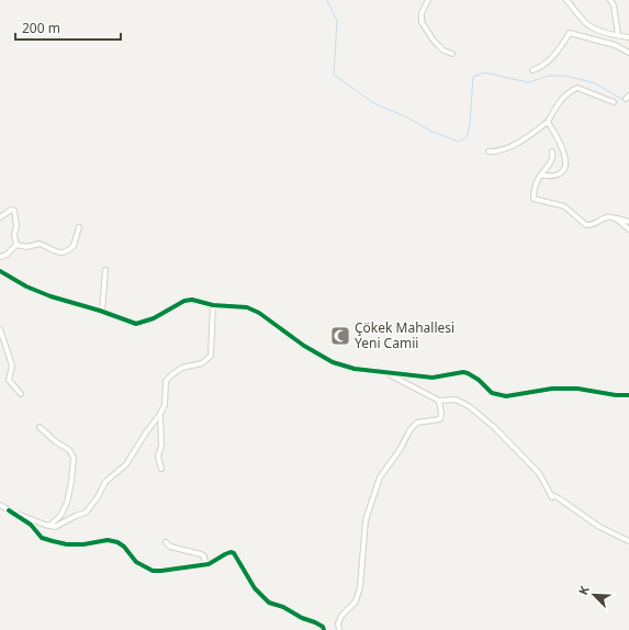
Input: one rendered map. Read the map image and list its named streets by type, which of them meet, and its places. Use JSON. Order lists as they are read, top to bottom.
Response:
{
  "places": {
    "mosque": ["Çökek Mahallesi Yeni Camii"]
  },
  "scale_bar": "200 m",
  "north": "top left"
}
